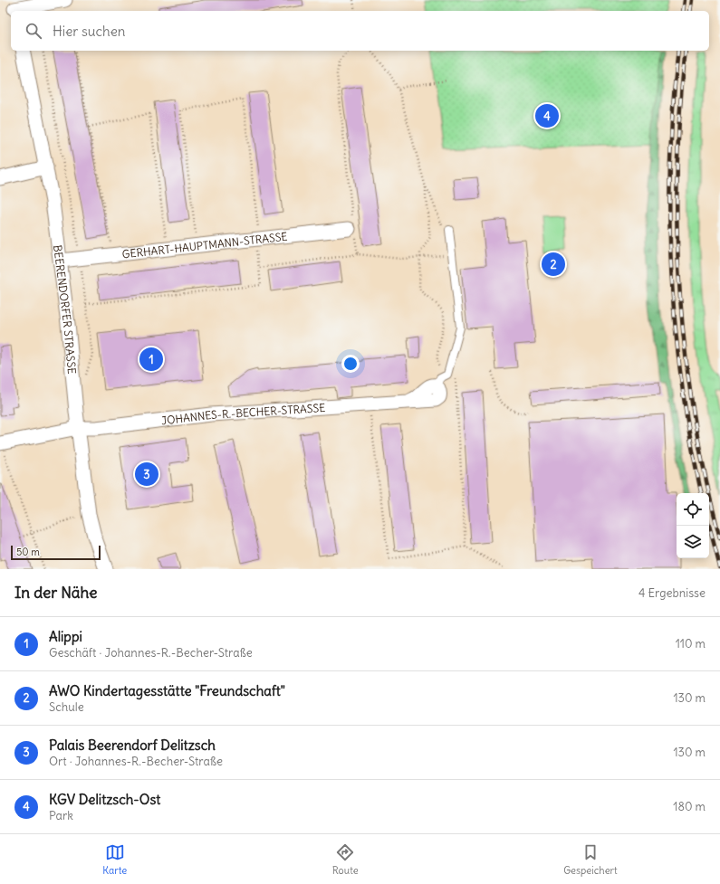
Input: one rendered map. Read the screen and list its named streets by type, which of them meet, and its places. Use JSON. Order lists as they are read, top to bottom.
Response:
{
  "streets": {
    "street": ["GERHART-HAUPTMANN-STRASSE", "BEERENDORFER STRASSE", "JOHANNES-R.-BECHER-STRASSE"]
  },
  "crossings": [
    ["GERHART-HAUPTMANN-STRASSE", "BEERENDORFER STRASSE"],
    ["BEERENDORFER STRASSE", "JOHANNES-R.-BECHER-STRASSE"]
  ],
  "scale_bar": "50 m",
  "page": {
    "search": "Hier suchen",
    "pins": [
      "4",
      "2",
      "1",
      "3"
    ],
    "scale": "50 m",
    "heading": ["In der Nähe", "4 Ergebnisse"],
    "list": [
      {
        "mark": "1",
        "name": "Alippi",
        "note": "Geschäft · Johannes-R.-Becher-Straße",
        "value": "110 m"
      },
      {
        "mark": "2",
        "name": "AWO Kindertagesstätte \"Freundschaft\"",
        "note": "Schule",
        "value": "130 m"
      },
      {
        "mark": "3",
        "name": "Palais Beerendorf Delitzsch",
        "note": "Ort · Johannes-R.-Becher-Straße",
        "value": "130 m"
      },
      {
        "mark": "4",
        "name": "KGV Delitzsch-Ost",
        "note": "Park",
        "value": "180 m"
      }
    ],
    "nav": ["Karte", "Route", "Gespeichert"]
  }
}
